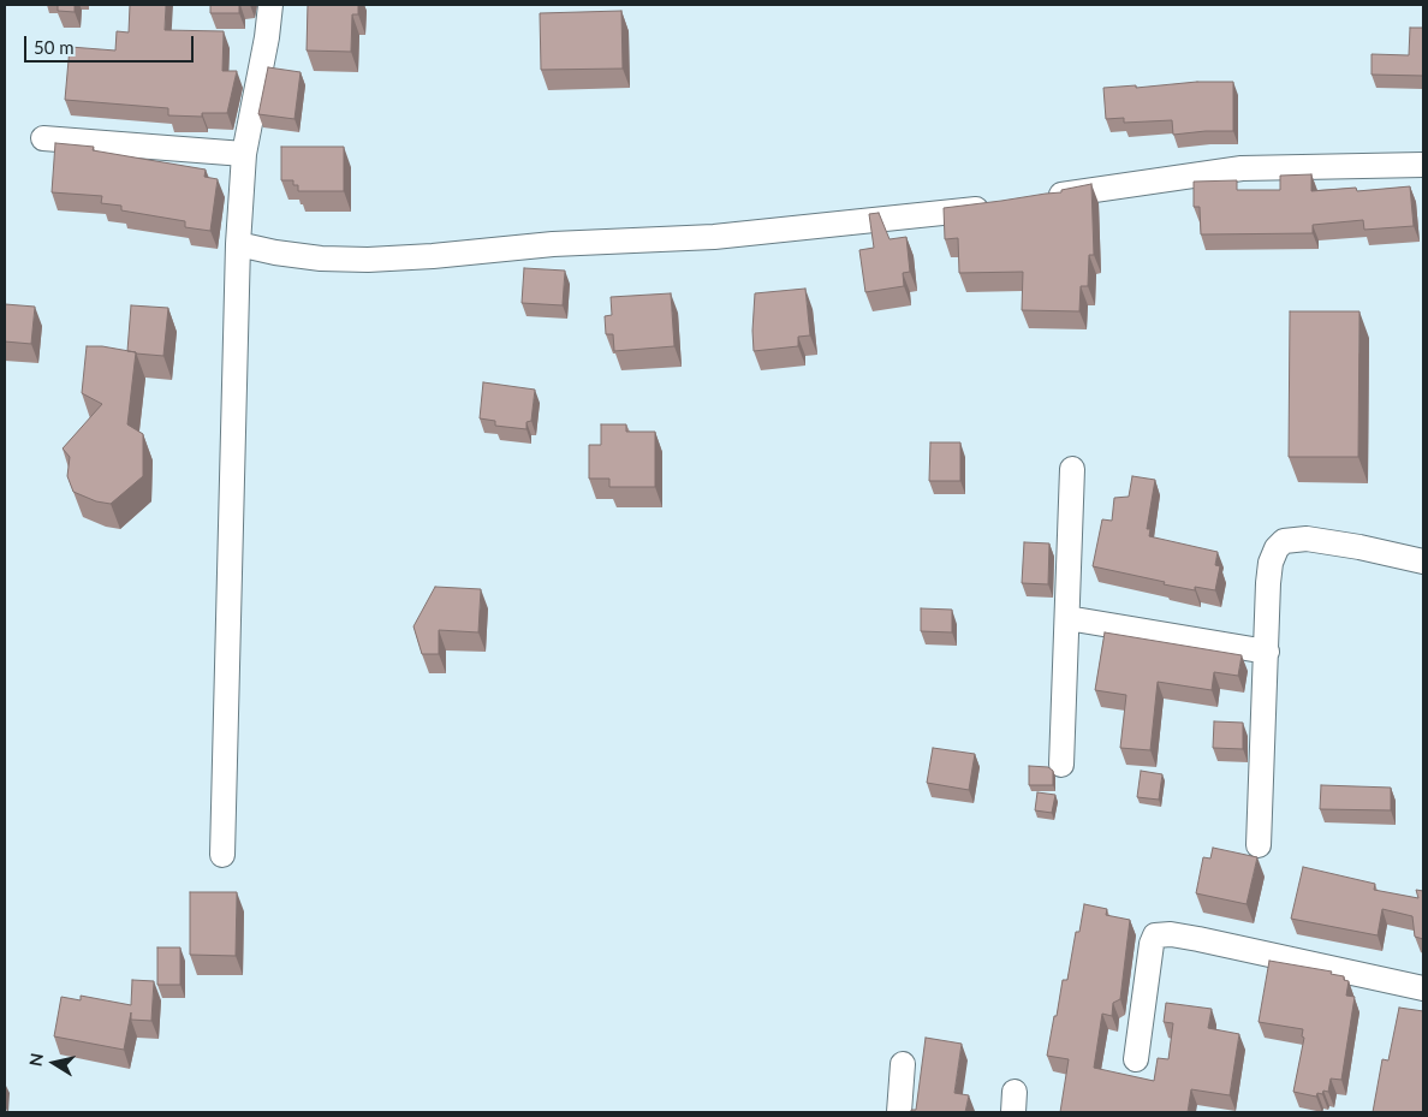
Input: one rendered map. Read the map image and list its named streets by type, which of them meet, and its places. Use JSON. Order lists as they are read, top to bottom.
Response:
{
  "scale_bar": "50 m",
  "north": "left"
}
